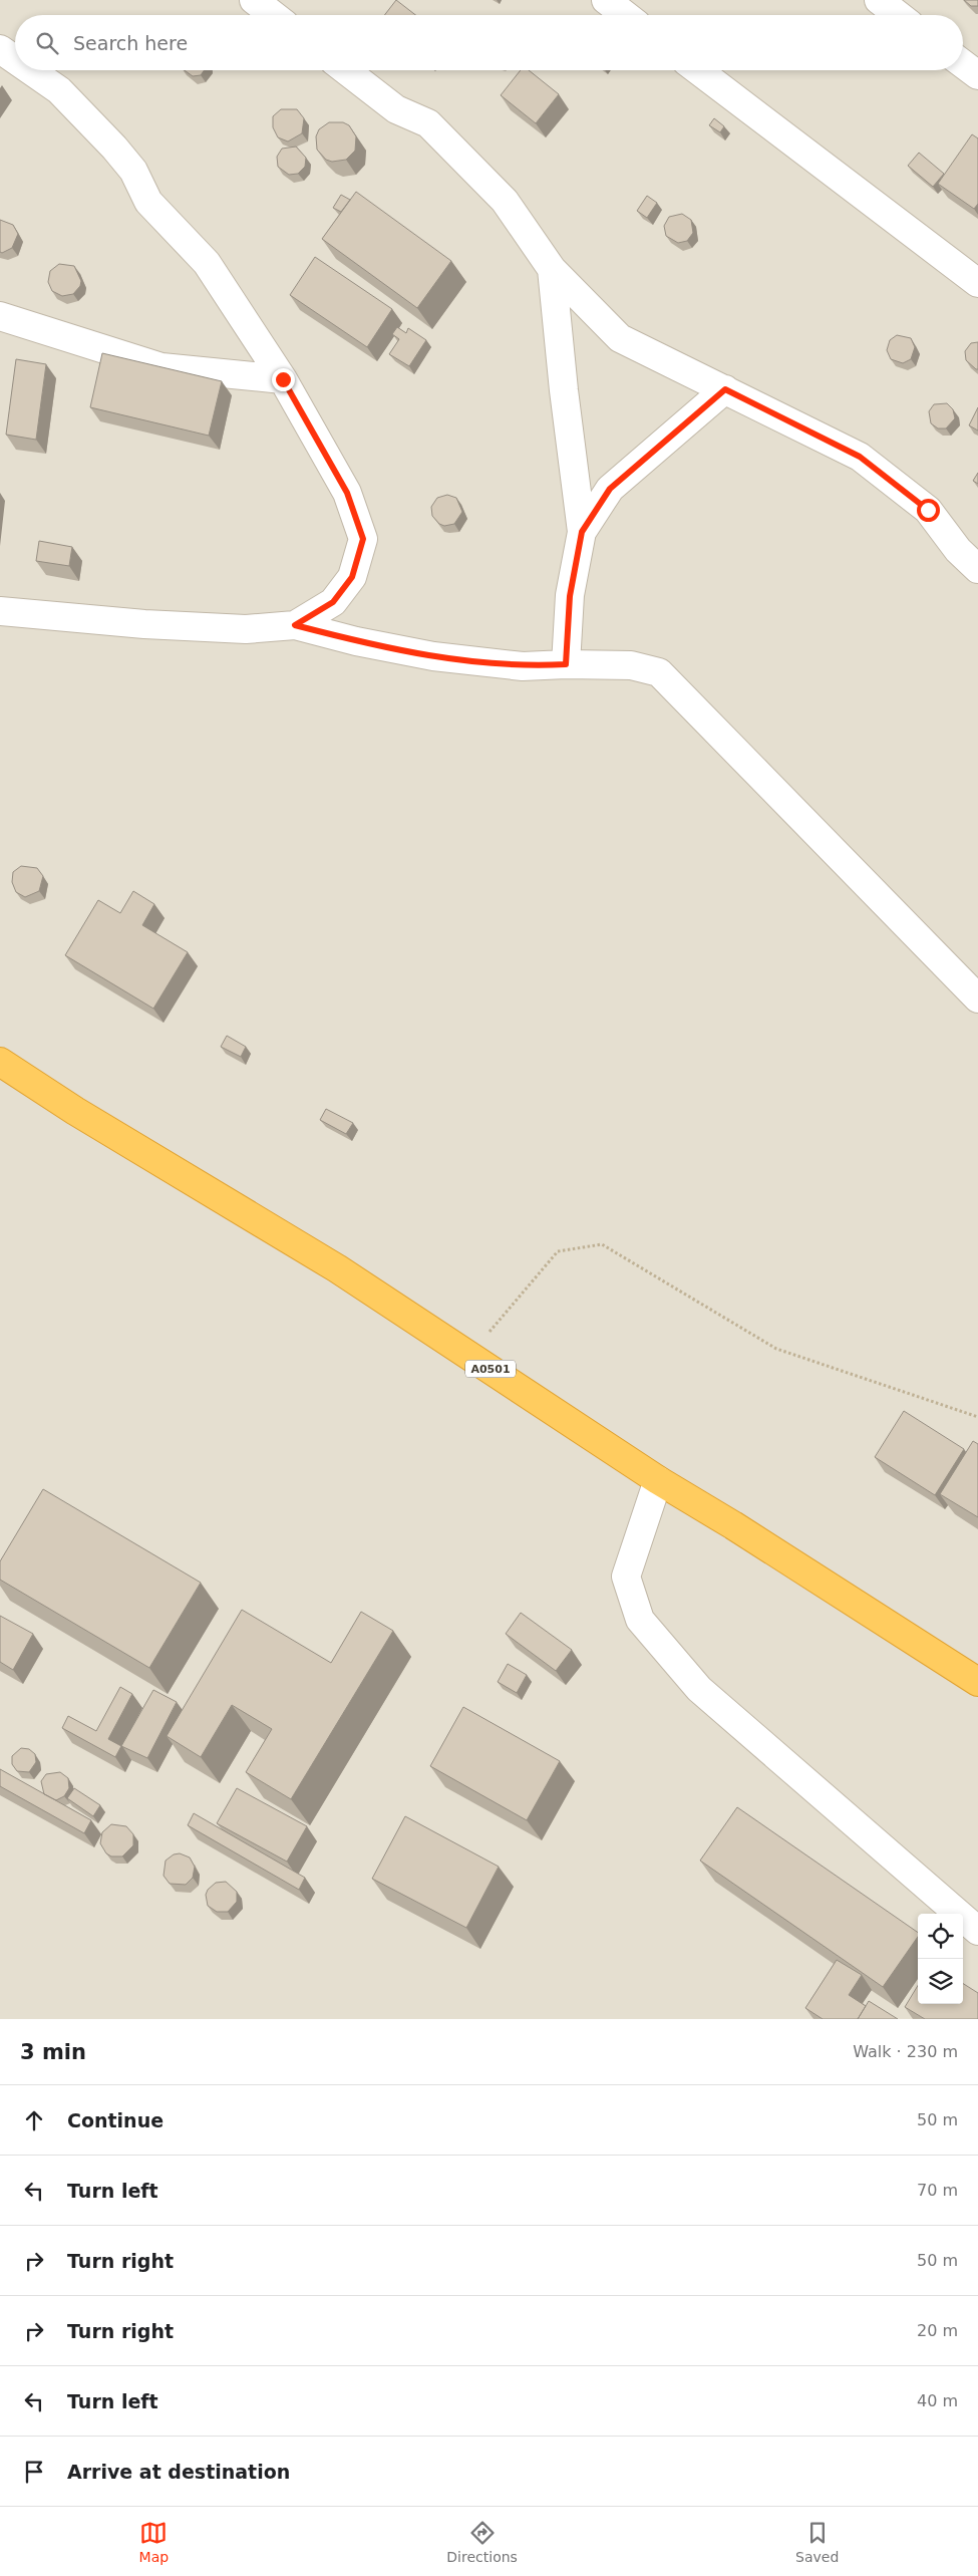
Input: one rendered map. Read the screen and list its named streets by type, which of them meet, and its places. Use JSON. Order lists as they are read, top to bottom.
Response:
{
  "streets": {
    "highway": ["A0501"]
  },
  "page": {
    "search": "Search here",
    "heading": ["3 min", "Walk · 230 m"],
    "list": [
      ["Continue", "50 m"],
      ["Turn left", "70 m"],
      ["Turn right", "50 m"],
      ["Turn right", "20 m"],
      ["Turn left", "40 m"],
      "Arrive at destination"
    ],
    "nav": ["Map", "Directions", "Saved"]
  }
}
